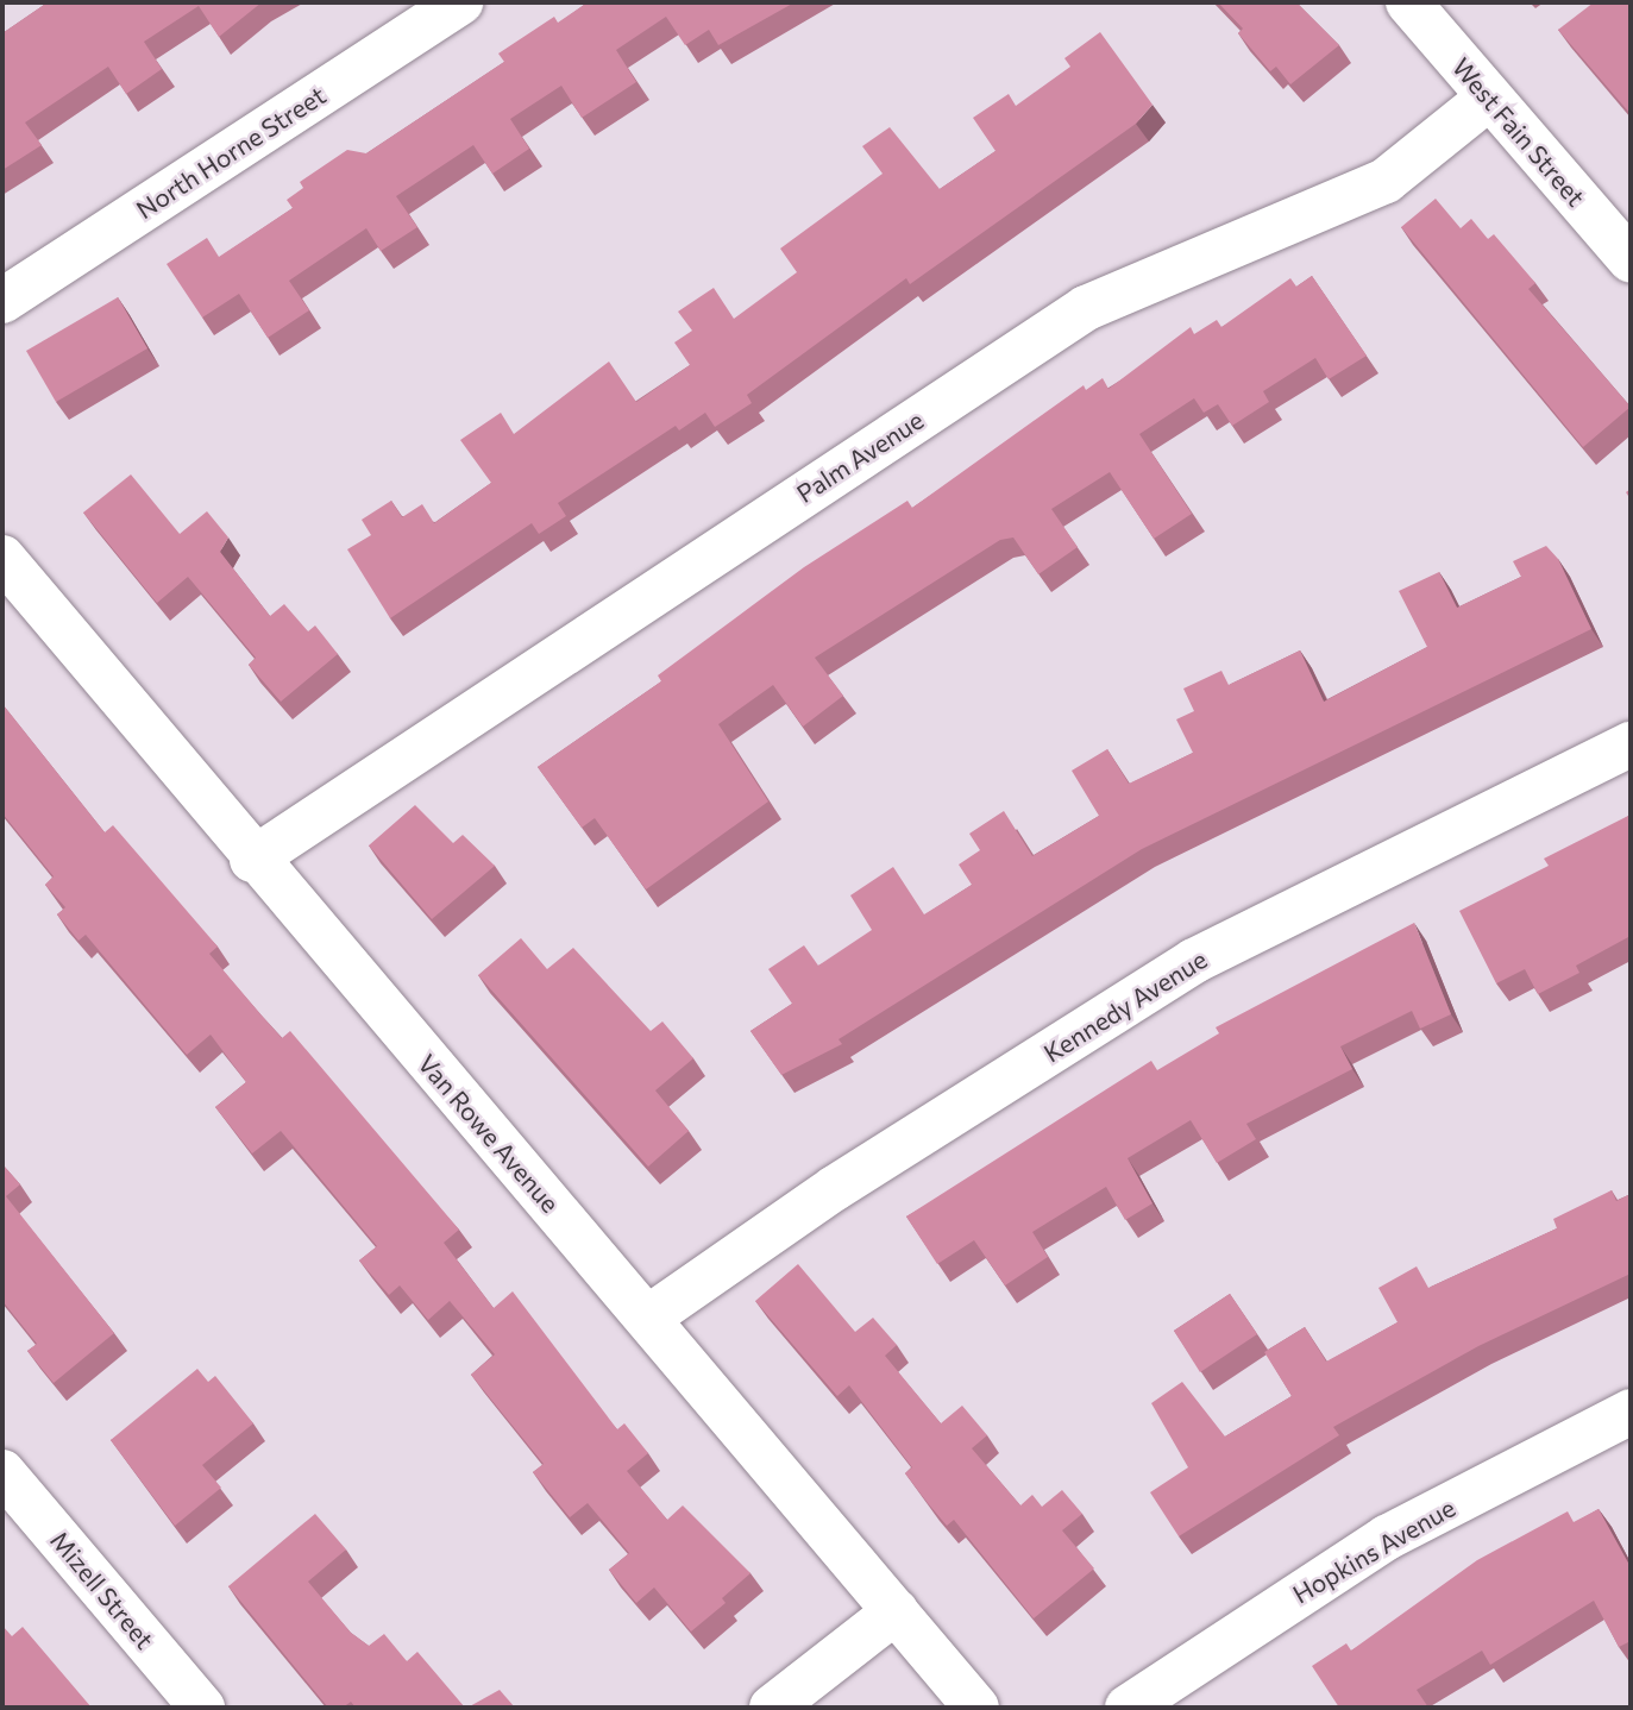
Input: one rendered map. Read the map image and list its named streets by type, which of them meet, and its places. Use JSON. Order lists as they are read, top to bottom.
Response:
{
  "streets": {
    "street": [
      "West Fain Street",
      "North Horne Street",
      "Palm Avenue",
      "Kennedy Avenue",
      "Van Rowe Avenue",
      "Hopkins Avenue",
      "Mizell Street"
    ]
  },
  "crossings": [
    ["West Fain Street", "Palm Avenue"],
    ["Palm Avenue", "Van Rowe Avenue"],
    ["Kennedy Avenue", "Van Rowe Avenue"]
  ]
}
